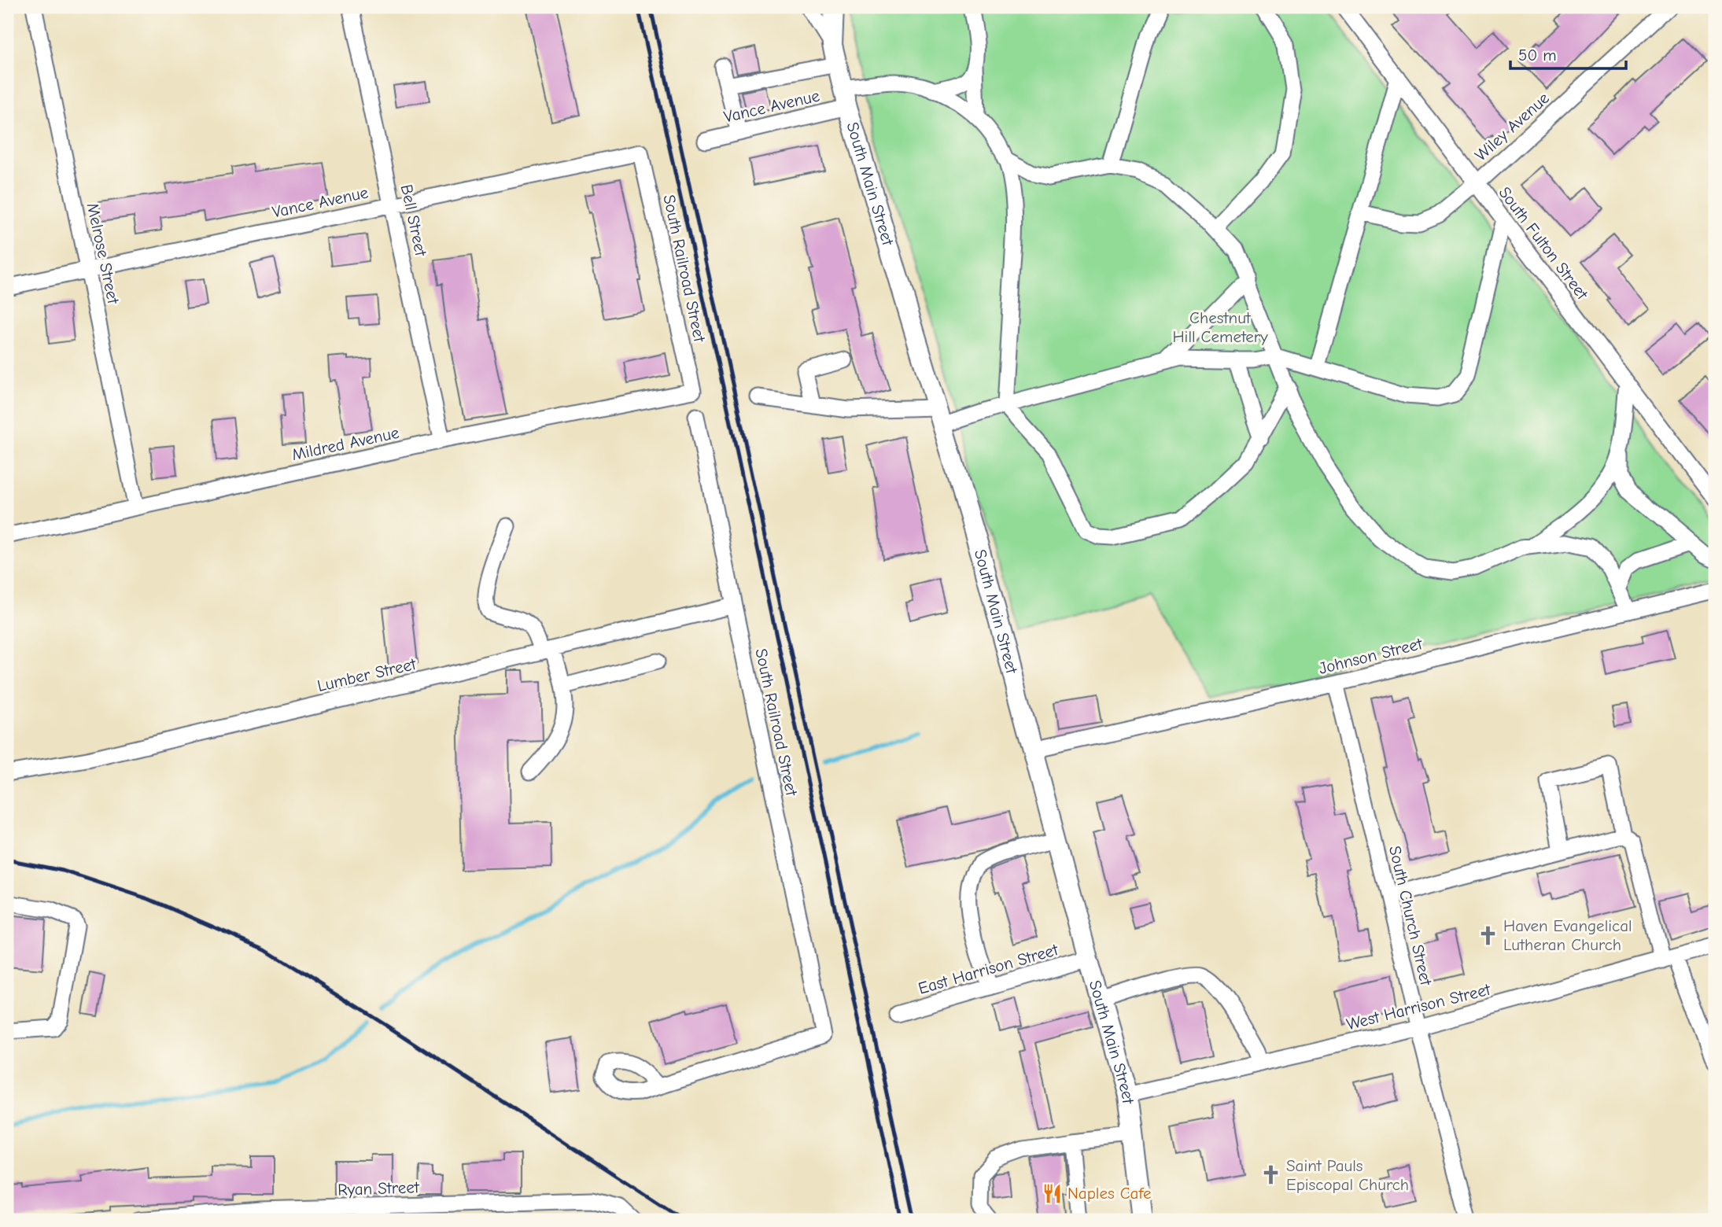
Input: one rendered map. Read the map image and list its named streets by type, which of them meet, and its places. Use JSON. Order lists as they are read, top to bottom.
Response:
{
  "streets": {
    "main road": ["South Main Street"],
    "street": [
      "Vance Avenue",
      "Wiley Avenue",
      "Bell Street",
      "South Fulton Street",
      "Melrose Street",
      "South Railroad Street",
      "Mildred Avenue",
      "Johnson Street",
      "Lumber Street",
      "South Church Street",
      "East Harrison Street",
      "West Harrison Street",
      "Ryan Street"
    ]
  },
  "crossings": [
    ["Vance Avenue", "South Main Street"],
    ["Vance Avenue", "Bell Street"],
    ["Vance Avenue", "Melrose Street"],
    ["Vance Avenue", "South Railroad Street"],
    ["Wiley Avenue", "South Fulton Street"],
    ["South Main Street", "Johnson Street"],
    ["South Main Street", "East Harrison Street"],
    ["South Main Street", "West Harrison Street"],
    ["Bell Street", "Mildred Avenue"],
    ["Melrose Street", "Mildred Avenue"],
    ["South Railroad Street", "Mildred Avenue"],
    ["South Railroad Street", "Lumber Street"],
    ["Johnson Street", "South Church Street"],
    ["South Church Street", "West Harrison Street"]
  ],
  "parks": ["Chestnut Hill Cemetery"],
  "places": {
    "church": ["Haven Evangelical Lutheran Church", "Saint Pauls Episcopal Church"],
    "restaurant": ["Naples Cafe"]
  },
  "scale_bar": "50 m"
}
